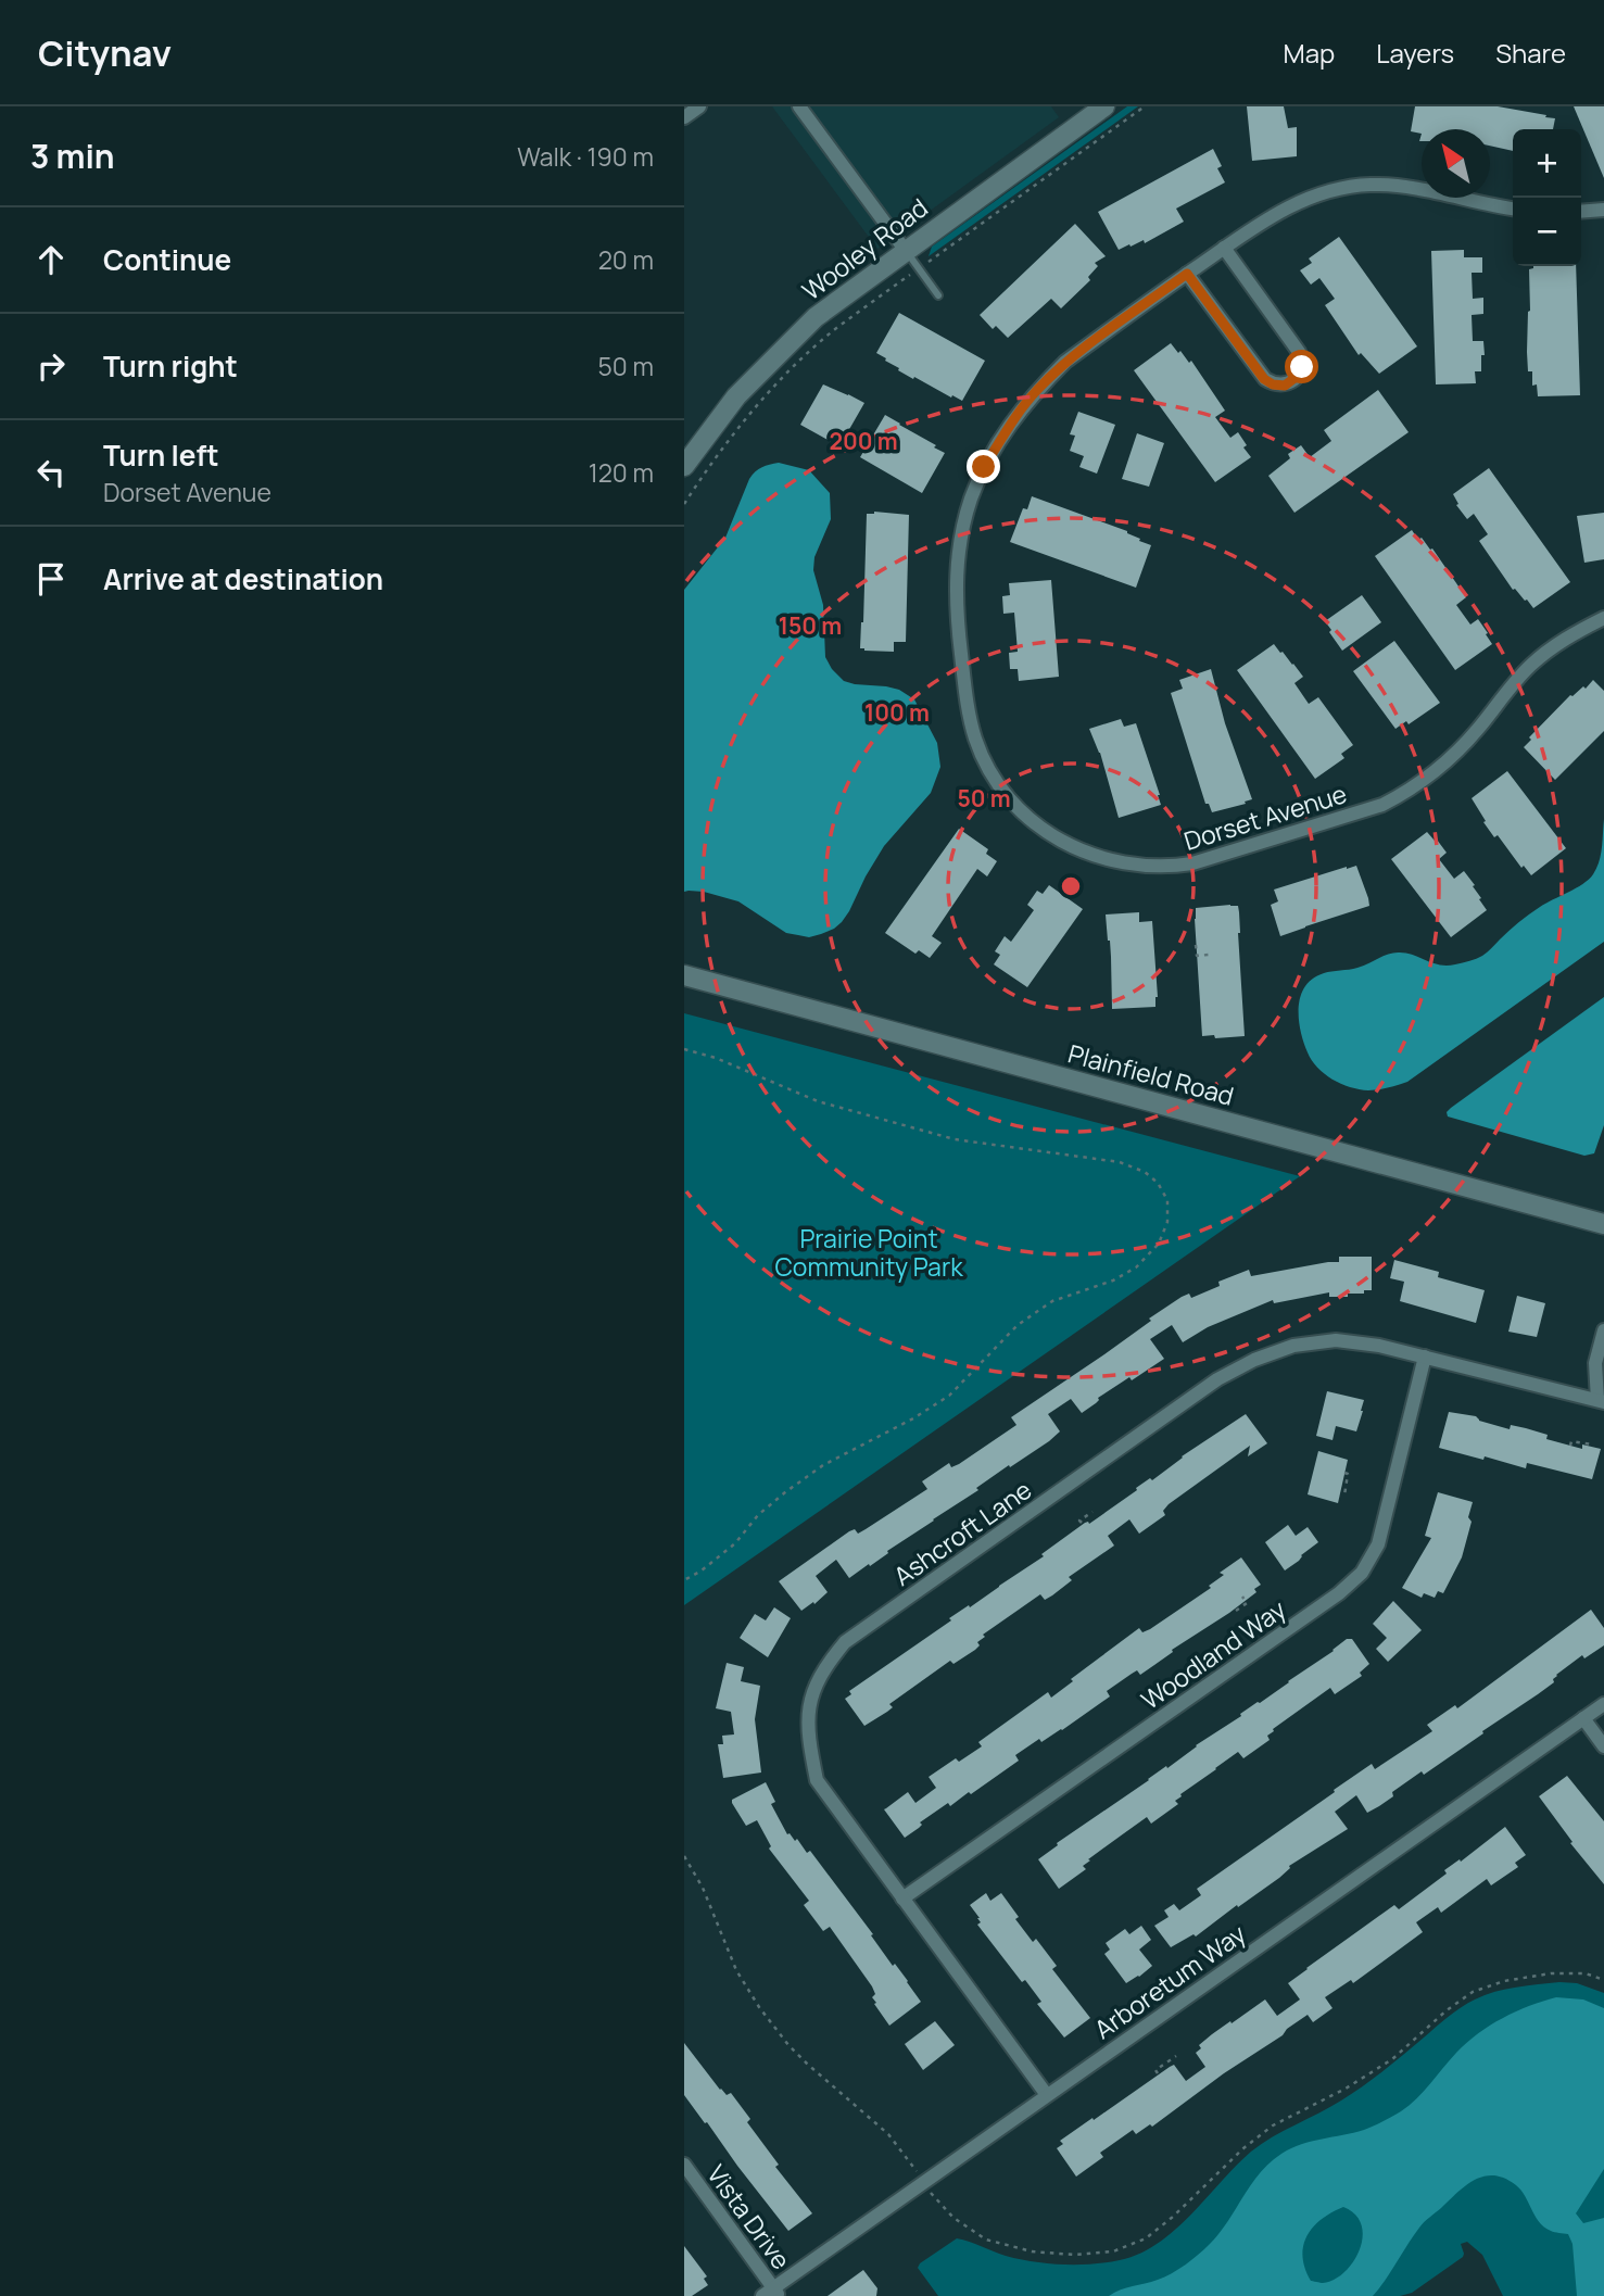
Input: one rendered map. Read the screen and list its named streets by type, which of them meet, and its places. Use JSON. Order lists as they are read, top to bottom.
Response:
{
  "streets": {
    "main road": ["Wooley Road", "Plainfield Road"],
    "street": [
      "Dorset Avenue",
      "Ashcroft Lane",
      "Woodland Way",
      "Arboretum Way",
      "Vista Drive"
    ]
  },
  "crossings": [
    ["Ashcroft Lane", "Woodland Way"],
    ["Ashcroft Lane", "Arboretum Way"],
    ["Arboretum Way", "Vista Drive"]
  ],
  "parks": ["Prairie Point Community Park"],
  "north": "top left",
  "page": {
    "header": "Citynav",
    "nav": ["Map", "Layers", "Share"],
    "heading": ["3 min", "Walk · 190 m"],
    "map_buttons": ["+", "−"],
    "list": [
      ["Continue", "20 m"],
      ["Turn right", "50 m"],
      ["Turn left", "Dorset Avenue", "120 m"],
      "Arrive at destination"
    ]
  },
  "rings": [
    "200 m",
    "150 m",
    "100 m",
    "50 m"
  ]
}
